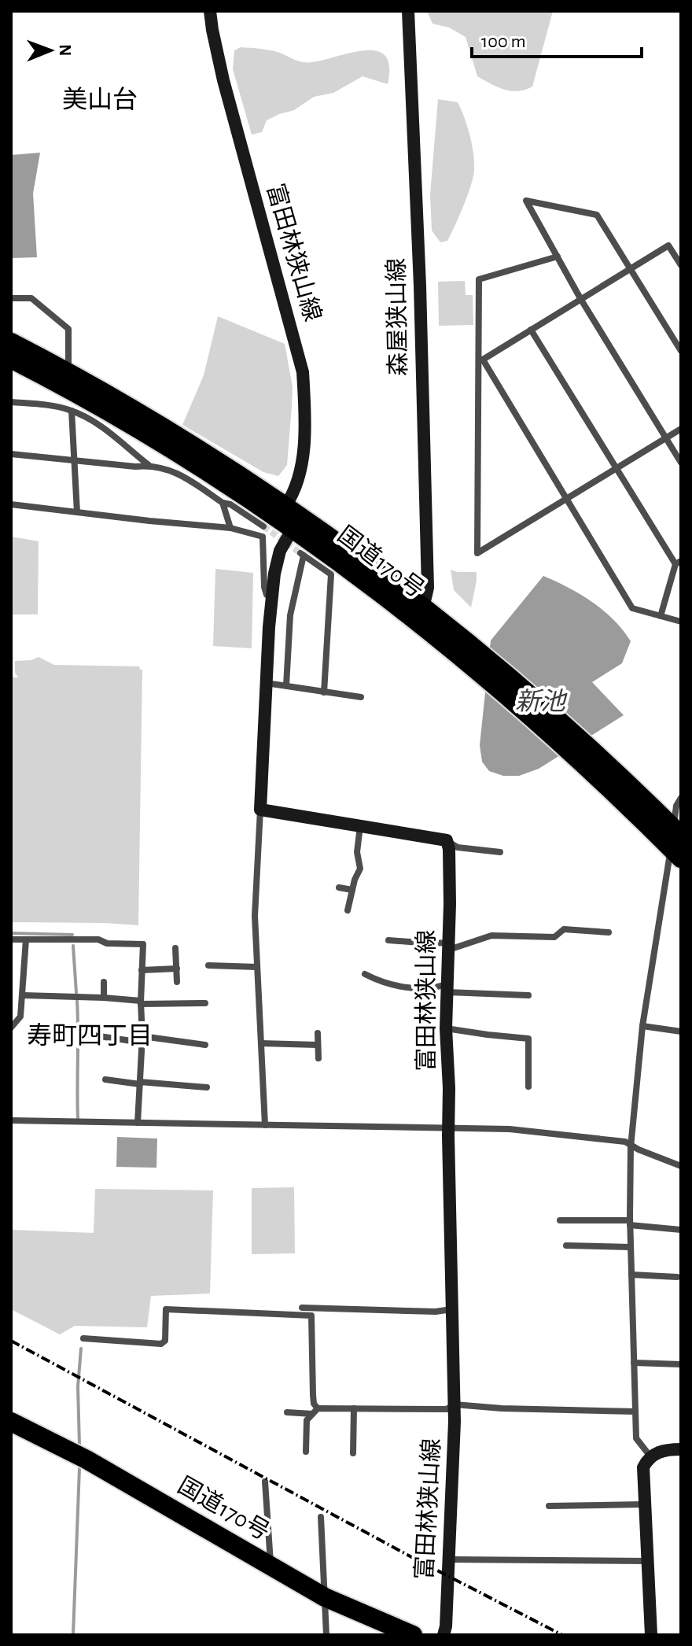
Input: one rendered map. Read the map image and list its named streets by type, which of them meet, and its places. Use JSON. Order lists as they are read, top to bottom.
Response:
{
  "streets": {
    "highway": ["国道170号"],
    "main road": ["富田林狭山線", "森屋狭山線"]
  },
  "crossings": [
    ["富田林狭山線", "国道170号"],
    ["森屋狭山線", "国道170号"]
  ],
  "districts": ["美山台", "寿町四丁目"],
  "water": ["新池"],
  "scale_bar": "100 m",
  "north": "right"
}
